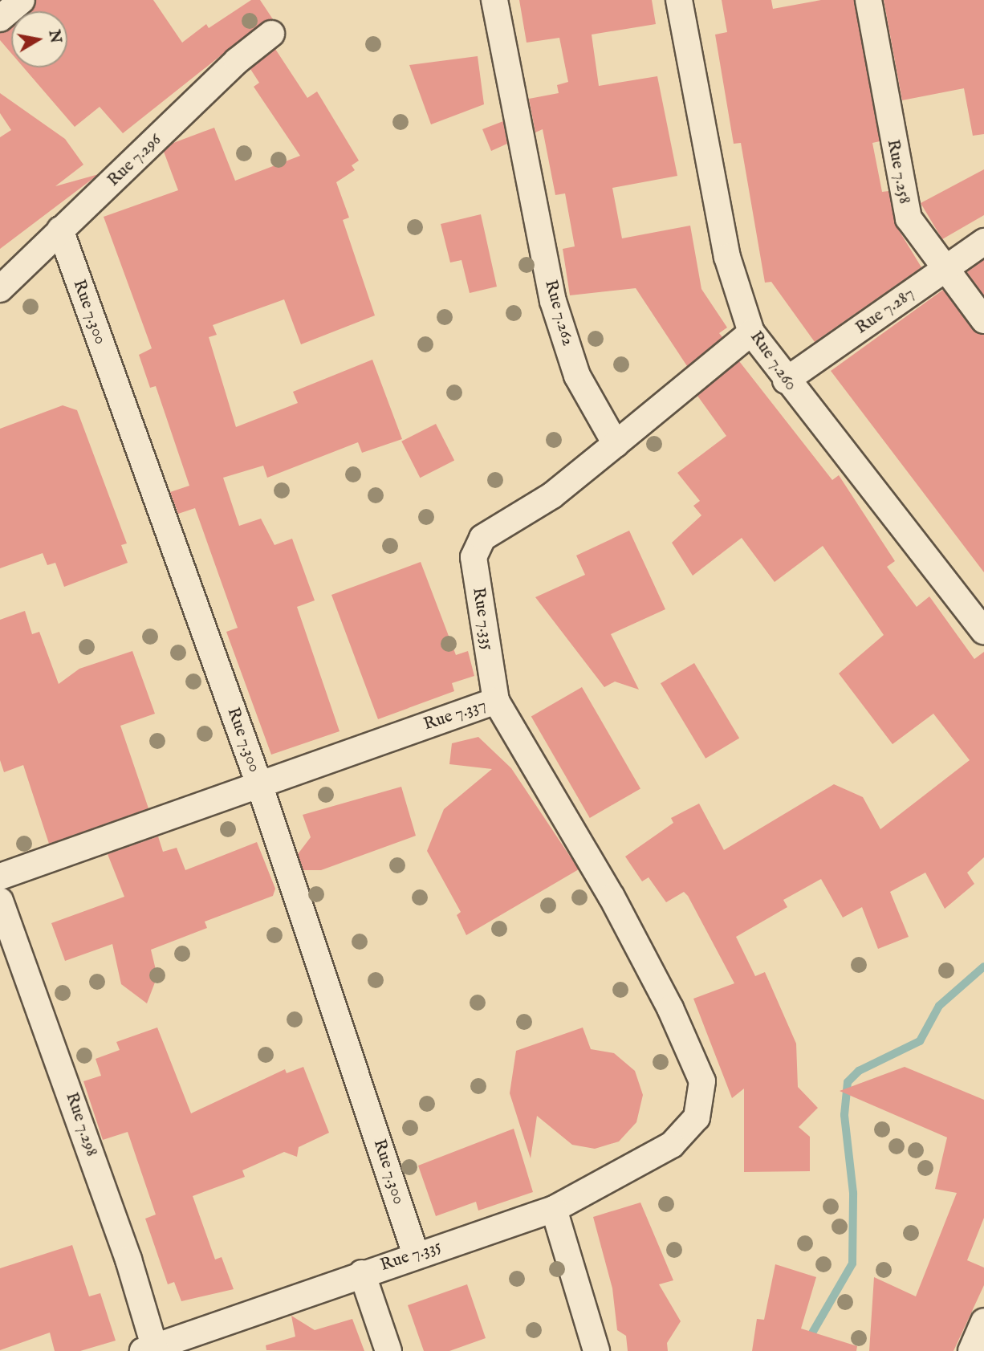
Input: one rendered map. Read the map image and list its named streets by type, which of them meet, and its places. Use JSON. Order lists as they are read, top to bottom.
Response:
{
  "streets": {
    "street": [
      "Rue 7.296",
      "Rue 7.258",
      "Rue 7.287",
      "Rue 7.300",
      "Rue 7.262",
      "Rue 7.260",
      "Rue 7.335",
      "Rue 7.337",
      "Rue 7.298"
    ]
  },
  "crossings": [
    ["Rue 7.296", "Rue 7.300"],
    ["Rue 7.258", "Rue 7.287"],
    ["Rue 7.287", "Rue 7.260"],
    ["Rue 7.300", "Rue 7.335"],
    ["Rue 7.300", "Rue 7.337"],
    ["Rue 7.262", "Rue 7.335"],
    ["Rue 7.335", "Rue 7.337"],
    ["Rue 7.335", "Rue 7.298"]
  ],
  "north": "right"
}
